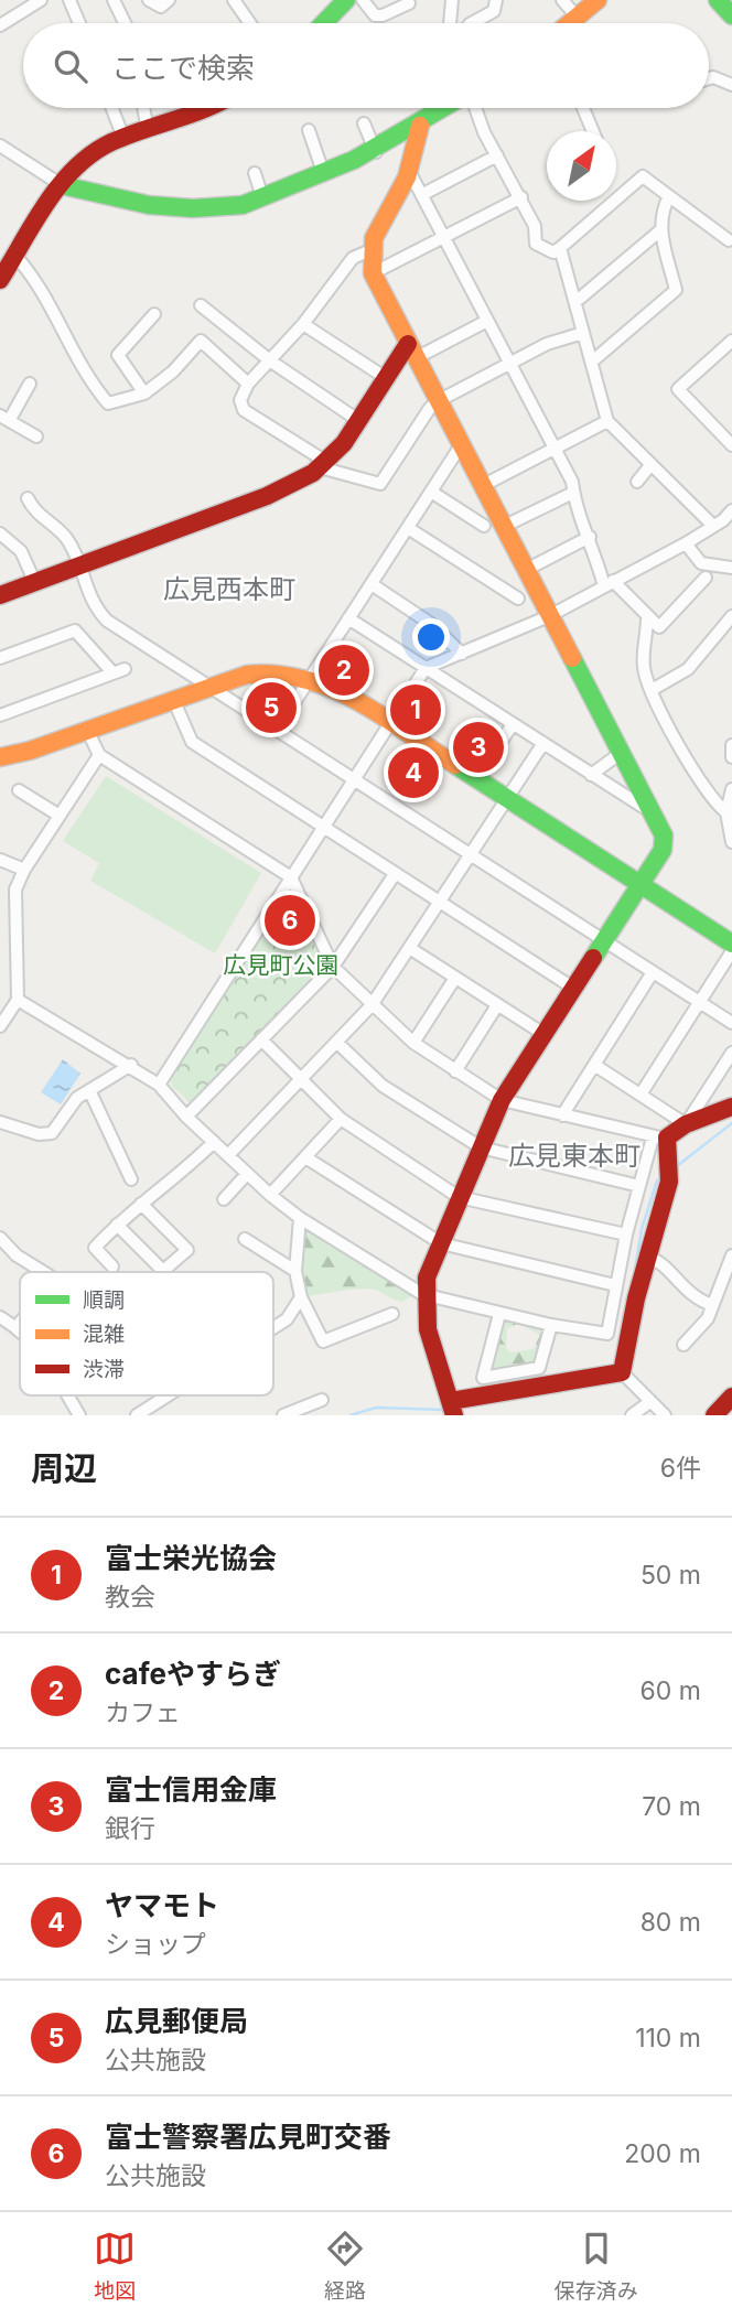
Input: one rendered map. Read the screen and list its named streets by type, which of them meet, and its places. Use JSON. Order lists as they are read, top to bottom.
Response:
{
  "districts": ["広見西本町", "広見東本町"],
  "parks": ["広見町公園"],
  "legend": ["順調", "混雑", "渋滞"],
  "north": "top right",
  "page": {
    "search": "ここで検索",
    "pins": [
      "2",
      "5",
      "1",
      "3",
      "4",
      "6"
    ],
    "heading": ["周辺", "6件"],
    "list": [
      {
        "mark": "1",
        "name": "富士栄光協会",
        "note": "教会",
        "value": "50 m"
      },
      {
        "mark": "2",
        "name": "cafeやすらぎ",
        "note": "カフェ",
        "value": "60 m"
      },
      {
        "mark": "3",
        "name": "富士信用金庫",
        "note": "銀行",
        "value": "70 m"
      },
      {
        "mark": "4",
        "name": "ヤマモト",
        "note": "ショップ",
        "value": "80 m"
      },
      {
        "mark": "5",
        "name": "広見郵便局",
        "note": "公共施設",
        "value": "110 m"
      },
      {
        "mark": "6",
        "name": "富士警察署広見町交番",
        "note": "公共施設",
        "value": "200 m"
      }
    ],
    "nav": ["地図", "経路", "保存済み"]
  }
}
